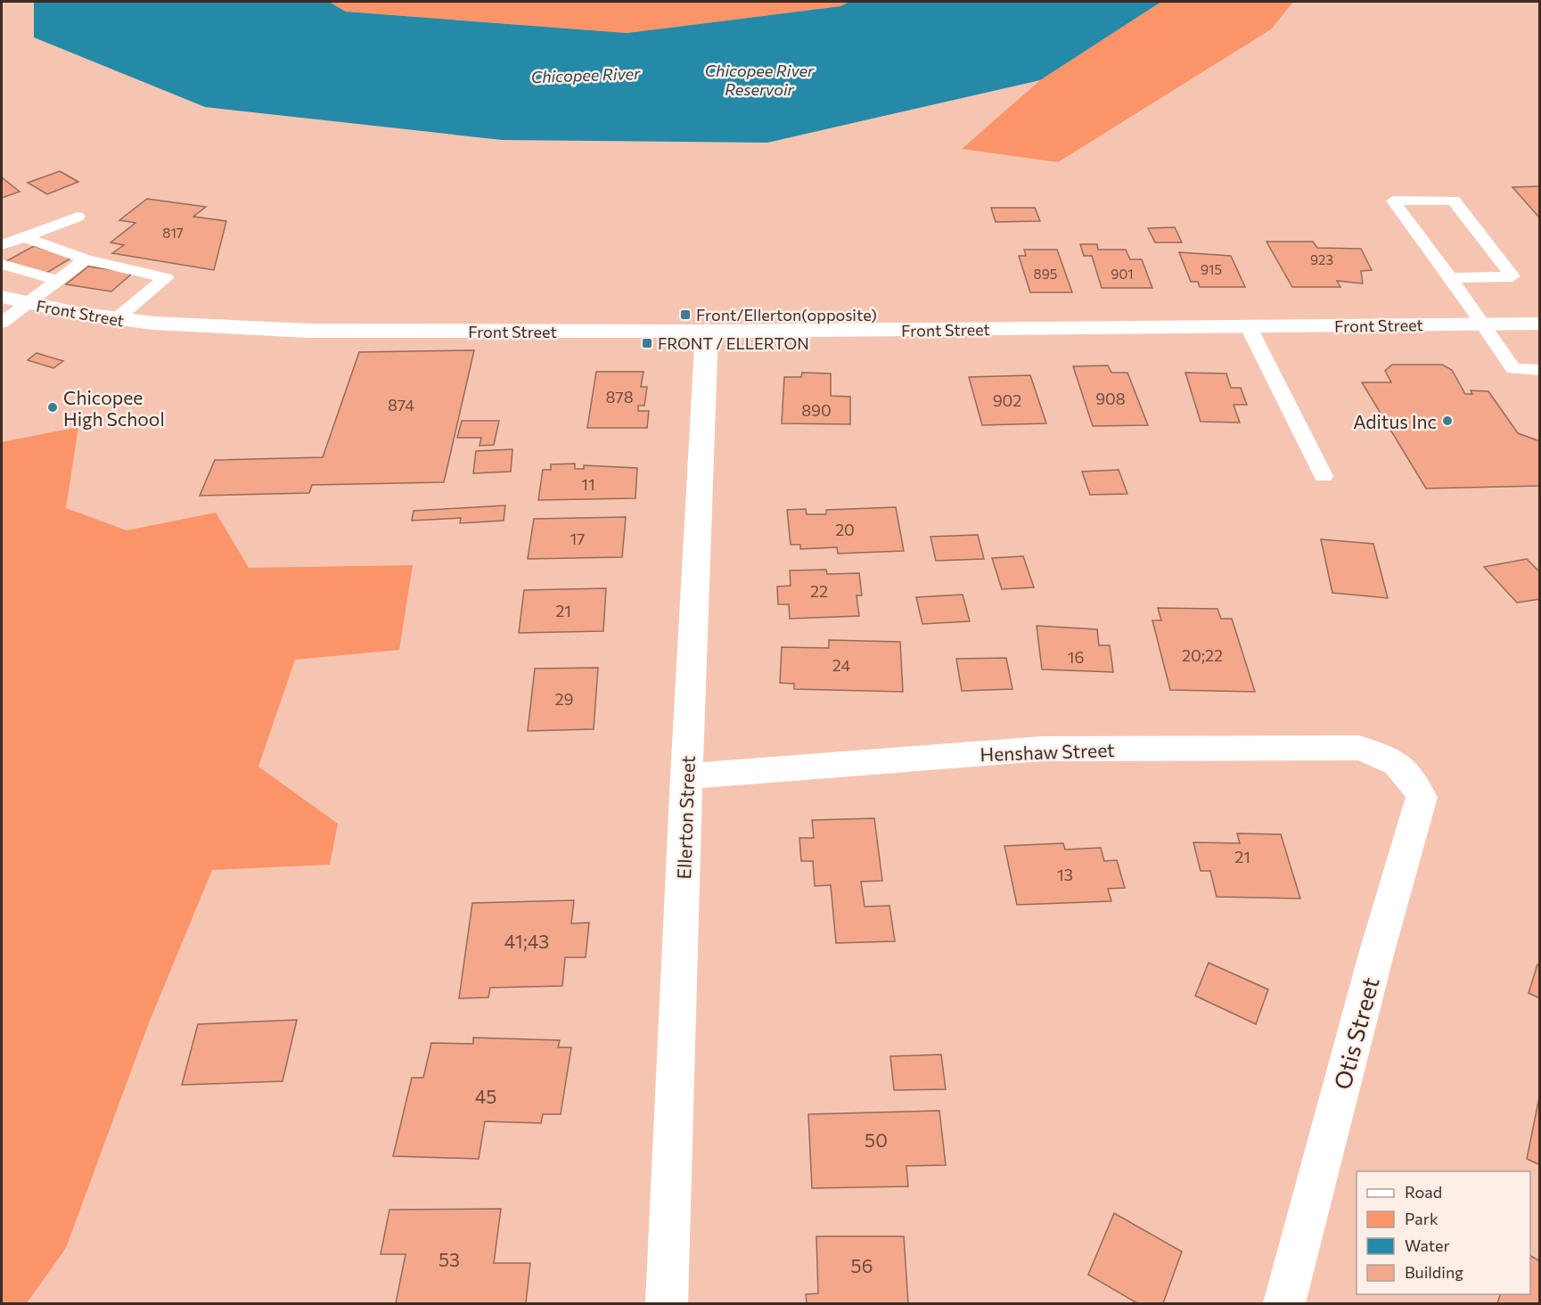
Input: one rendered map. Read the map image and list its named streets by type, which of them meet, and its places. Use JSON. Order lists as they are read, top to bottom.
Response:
{
  "streets": {
    "street": [
      "Front Street",
      "Henshaw Street",
      "Ellerton Street",
      "Otis Street"
    ]
  },
  "crossings": [
    ["Front Street", "Ellerton Street"],
    ["Henshaw Street", "Ellerton Street"],
    ["Henshaw Street", "Otis Street"]
  ],
  "water": ["Chicopee River Reservoir", "Chicopee River"],
  "places": {
    "transit": ["Front/Ellerton(opposite)", "FRONT / ELLERTON"],
    "other": ["Chicopee High School", "Aditus Inc"]
  },
  "house_numbers": [
    "817",
    "923",
    "915",
    "895",
    "901",
    "878",
    "908",
    "902",
    "874",
    "890",
    "11",
    "20",
    "17",
    "22",
    "21",
    "20;22",
    "16",
    "24",
    "29",
    "21",
    "13",
    "41;43",
    "45",
    "50",
    "53",
    "56"
  ],
  "legend": [
    "Road",
    "Park",
    "Water",
    "Building"
  ]
}
